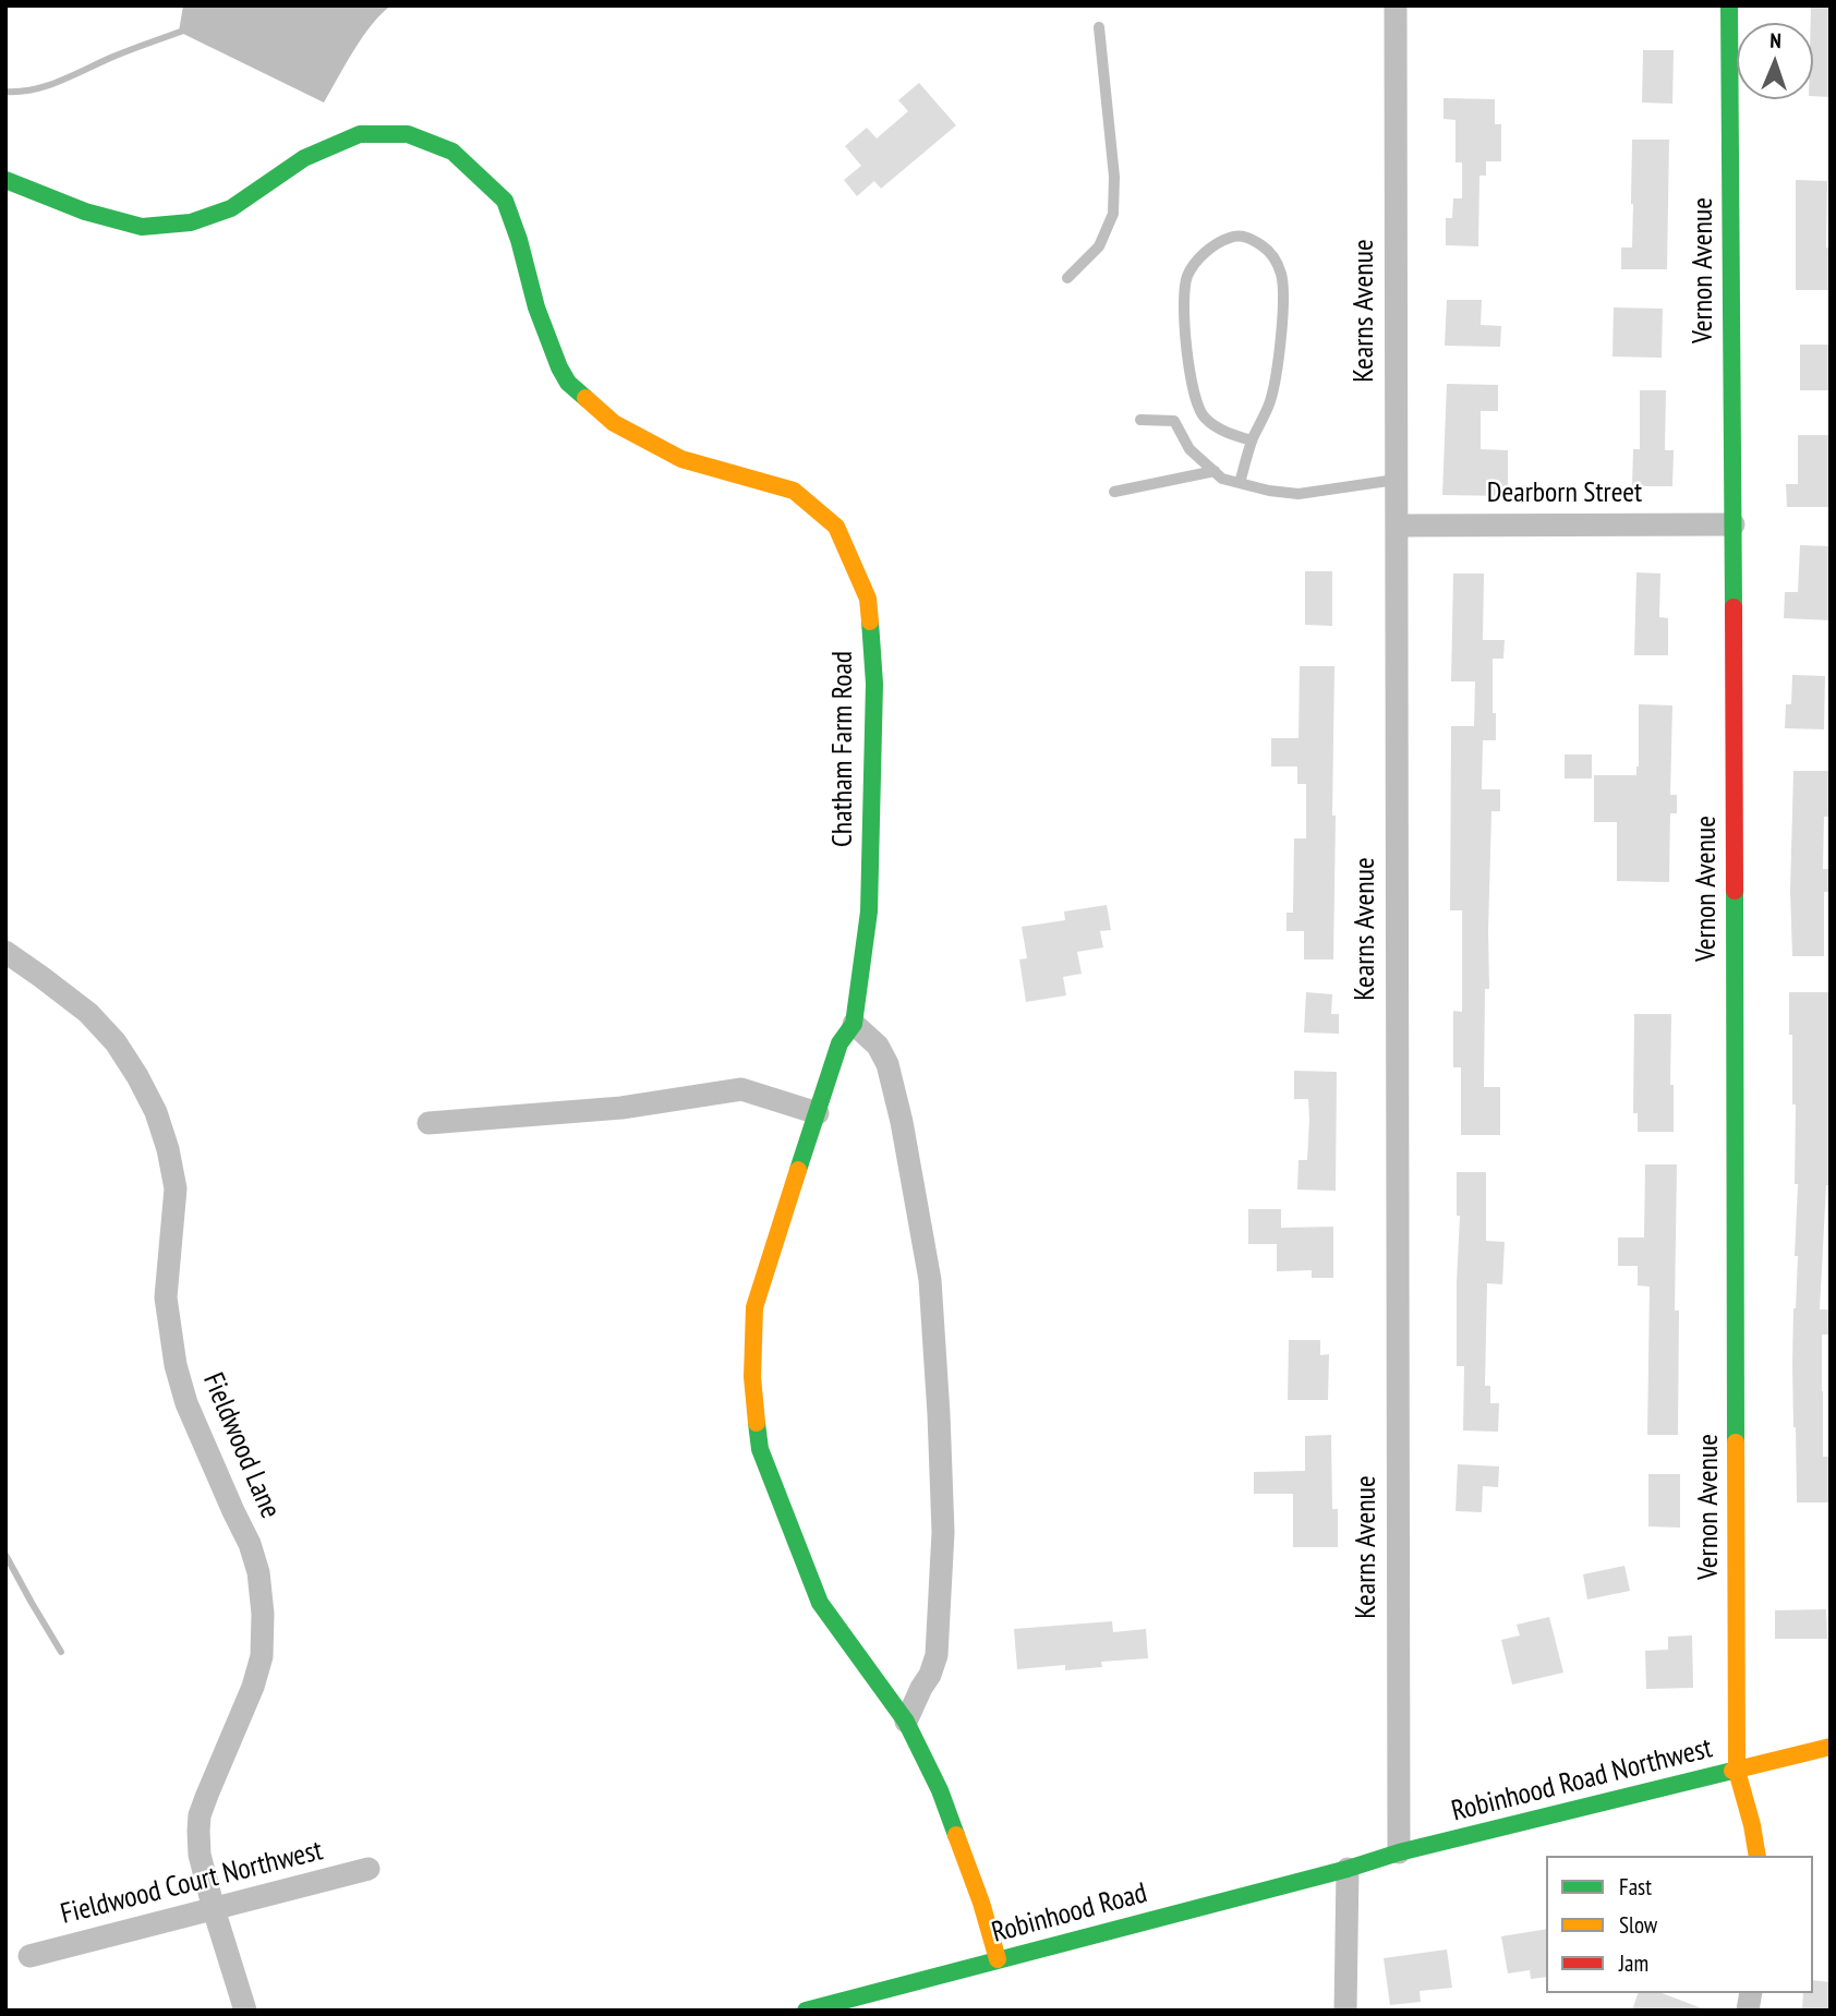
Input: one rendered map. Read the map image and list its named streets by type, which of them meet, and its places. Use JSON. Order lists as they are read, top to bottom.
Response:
{
  "streets": {
    "street": [
      "Vernon Avenue",
      "Kearns Avenue",
      "Dearborn Street",
      "Chatham Farm Road",
      "Fieldwood Lane",
      "Robinhood Road Northwest",
      "Fieldwood Court Northwest",
      "Robinhood Road"
    ]
  },
  "crossings": [
    ["Vernon Avenue", "Dearborn Street"],
    ["Vernon Avenue", "Robinhood Road Northwest"],
    ["Kearns Avenue", "Dearborn Street"],
    ["Kearns Avenue", "Robinhood Road Northwest"],
    ["Chatham Farm Road", "Robinhood Road"],
    ["Fieldwood Lane", "Fieldwood Court Northwest"],
    ["Robinhood Road Northwest", "Robinhood Road"]
  ],
  "legend": ["Fast", "Slow", "Jam"],
  "north": "top"
}
